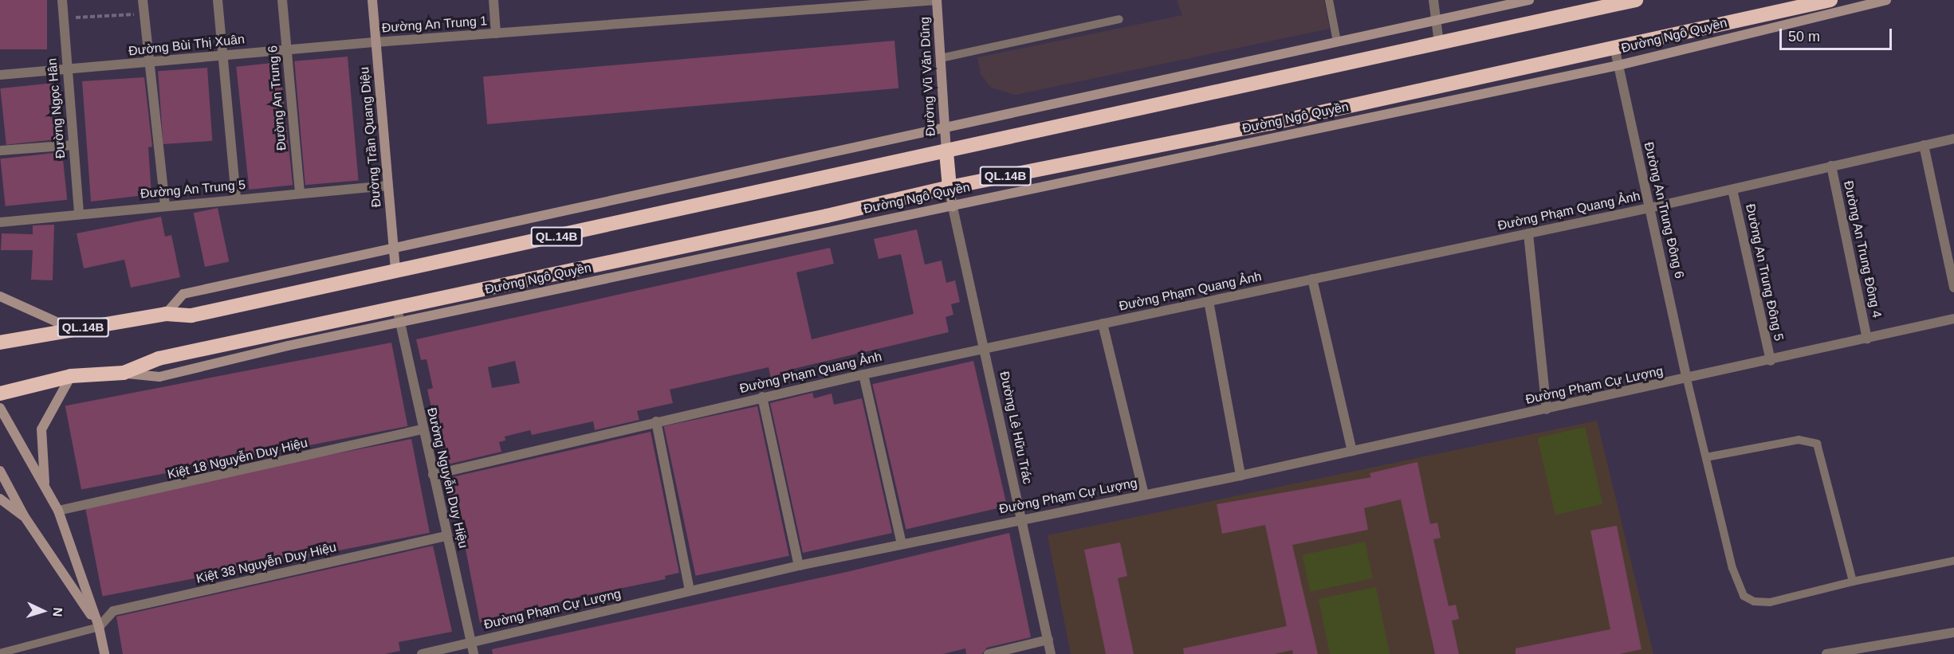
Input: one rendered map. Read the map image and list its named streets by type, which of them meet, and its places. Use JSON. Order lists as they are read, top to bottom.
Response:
{
  "streets": {
    "highway": ["Đường Ngô Quyền", "QL.14B"],
    "street": [
      "Đường An Trung 1",
      "Đường Bùi Thị Xuân",
      "Đường Vũ Văn Dũng",
      "Đường An Trung 6",
      "Đường Ngọc Hân",
      "Đường Trần Quang Diệu",
      "Đường An Trung 5",
      "Đường An Trung Đông 6",
      "Đường Phạm Quang Ảnh",
      "Đường An Trung Đông 4",
      "Đường An Trung Đông 5",
      "Đường Phạm Cự Lượng",
      "Đường Lê Hữu Trác",
      "Kiệt 18 Nguyễn Duy Hiệu",
      "Đường Nguyễn Duy Hiệu",
      "Kiệt 38 Nguyễn Duy Hiệu"
    ]
  },
  "crossings": [
    ["Đường An Trung 1", "Đường Bùi Thị Xuân"],
    ["Đường An Trung 1", "Đường Vũ Văn Dũng"],
    ["Đường An Trung 1", "Đường Trần Quang Diệu"],
    ["Đường Ngô Quyền", "Đường An Trung Đông 6"],
    ["Đường Ngô Quyền", "Đường Lê Hữu Trác"],
    ["Đường Ngô Quyền", "Đường Nguyễn Duy Hiệu"],
    ["Đường Bùi Thị Xuân", "Đường An Trung 6"],
    ["Đường Bùi Thị Xuân", "Đường Ngọc Hân"],
    ["Đường Bùi Thị Xuân", "Đường Trần Quang Diệu"],
    ["Đường Vũ Văn Dũng", "QL.14B"],
    ["Đường An Trung 6", "Đường An Trung 5"],
    ["Đường Ngọc Hân", "Đường An Trung 5"],
    ["Đường Trần Quang Diệu", "QL.14B"],
    ["Đường Trần Quang Diệu", "Đường An Trung 5"],
    ["Đường An Trung Đông 6", "Đường Phạm Quang Ảnh"],
    ["Đường An Trung Đông 6", "Đường Phạm Cự Lượng"],
    ["Đường Phạm Quang Ảnh", "Đường An Trung Đông 4"],
    ["Đường Phạm Quang Ảnh", "Đường An Trung Đông 5"],
    ["Đường Phạm Quang Ảnh", "Đường Lê Hữu Trác"],
    ["Đường Phạm Quang Ảnh", "Đường Nguyễn Duy Hiệu"],
    ["Đường An Trung Đông 4", "Đường Phạm Cự Lượng"],
    ["Đường An Trung Đông 5", "Đường Phạm Cự Lượng"],
    ["Đường Phạm Cự Lượng", "Đường Lê Hữu Trác"],
    ["Đường Phạm Cự Lượng", "Đường Nguyễn Duy Hiệu"],
    ["Kiệt 18 Nguyễn Duy Hiệu", "Đường Nguyễn Duy Hiệu"],
    ["Đường Nguyễn Duy Hiệu", "Kiệt 38 Nguyễn Duy Hiệu"]
  ],
  "scale_bar": "50 m",
  "north": "right"
}
